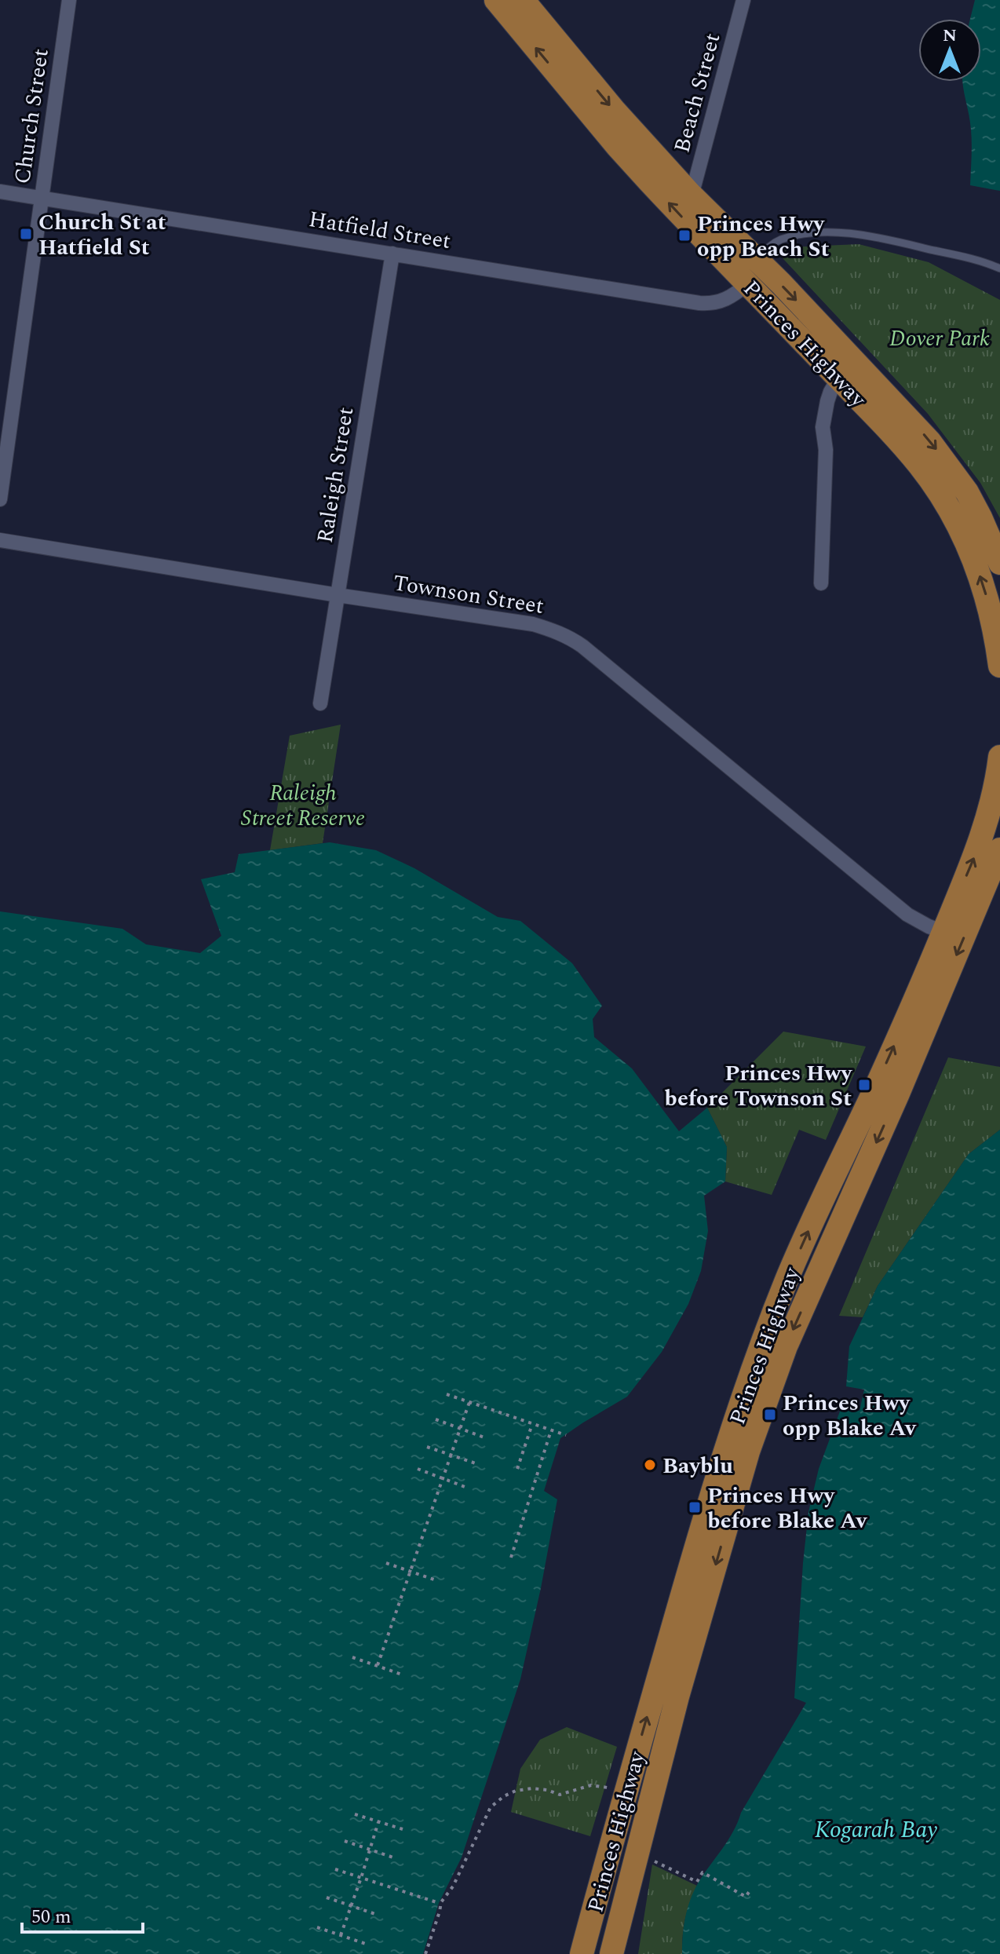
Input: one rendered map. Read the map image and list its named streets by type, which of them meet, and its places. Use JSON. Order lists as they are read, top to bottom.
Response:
{
  "streets": {
    "highway": ["Princes Highway"],
    "street": [
      "Beach Street",
      "Church Street",
      "Hatfield Street",
      "Raleigh Street",
      "Townson Street"
    ]
  },
  "crossings": [
    ["Beach Street", "Princes Highway"],
    ["Church Street", "Hatfield Street"],
    ["Hatfield Street", "Princes Highway"],
    ["Hatfield Street", "Raleigh Street"],
    ["Princes Highway", "Townson Street"],
    ["Raleigh Street", "Townson Street"]
  ],
  "water": ["Kogarah Bay"],
  "parks": ["Dover Park", "Raleigh Street Reserve"],
  "places": {
    "transit": [
      "Church St at Hatfield St",
      "Princes Hwy opp Beach St",
      "Princes Hwy before Townson St",
      "Princes Hwy opp Blake Av",
      "Princes Hwy before Blake Av"
    ],
    "other": ["Bayblu"]
  },
  "scale_bar": "50 m",
  "north": "top"
}
